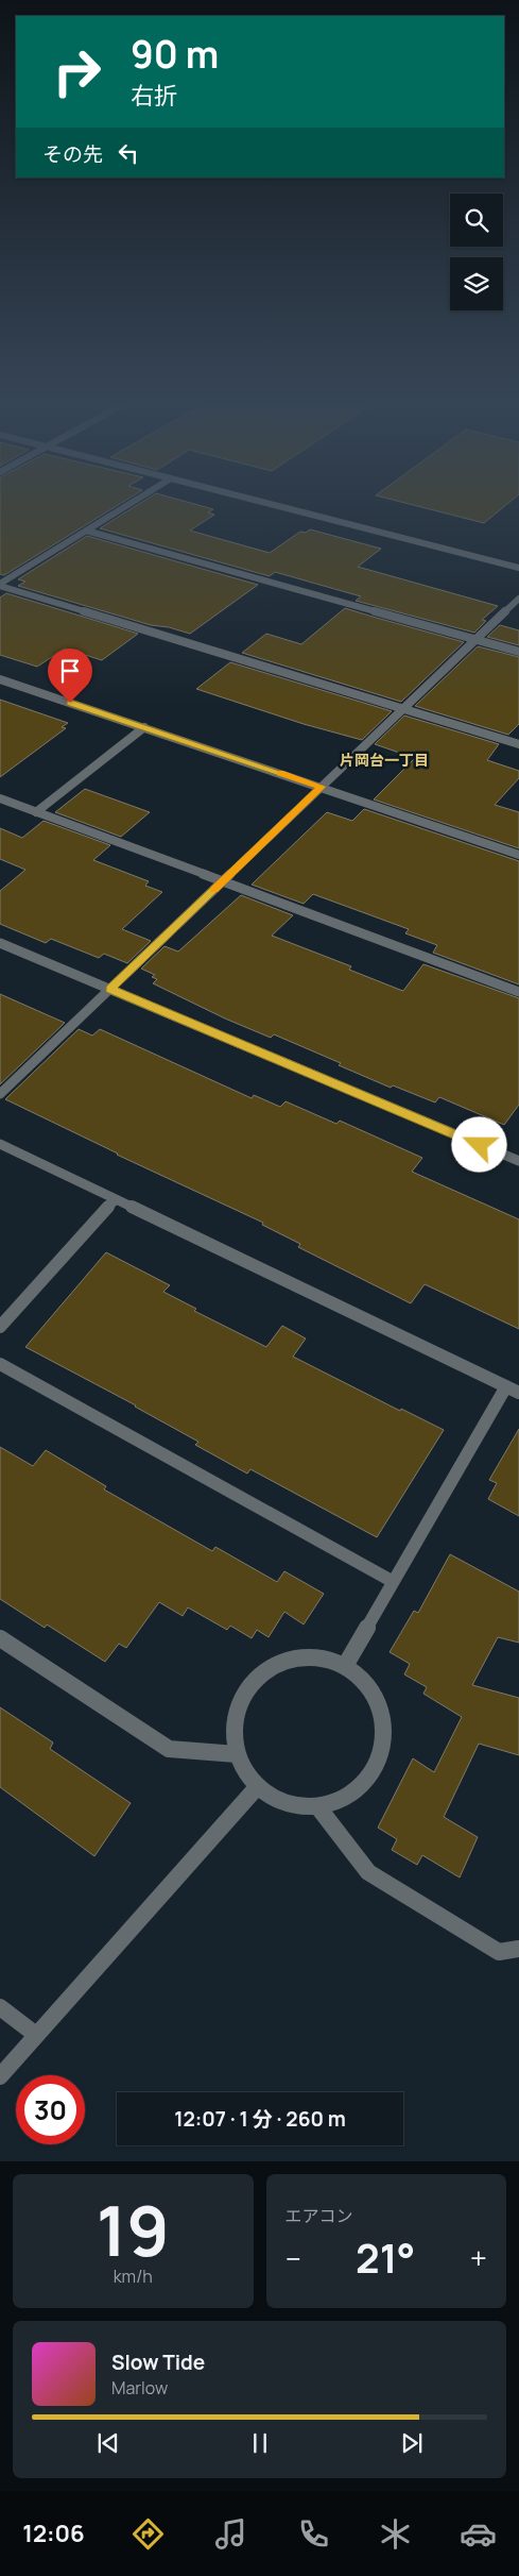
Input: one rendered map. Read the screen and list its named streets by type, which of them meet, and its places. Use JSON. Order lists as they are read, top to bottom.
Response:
{
  "districts": ["片岡台一丁目"],
  "page": {
    "turn": ["90 m", "右折"],
    "then": "その先",
    "limit": "30",
    "trip": "12:07 · 1 分 · 260 m",
    "tile": [
      ["19", "km/h"],
      "エアコン"
    ],
    "heat": ["−", "21°", "+"],
    "song": ["Slow Tide", "Marlow"],
    "tabs": "12:06"
  }
}
